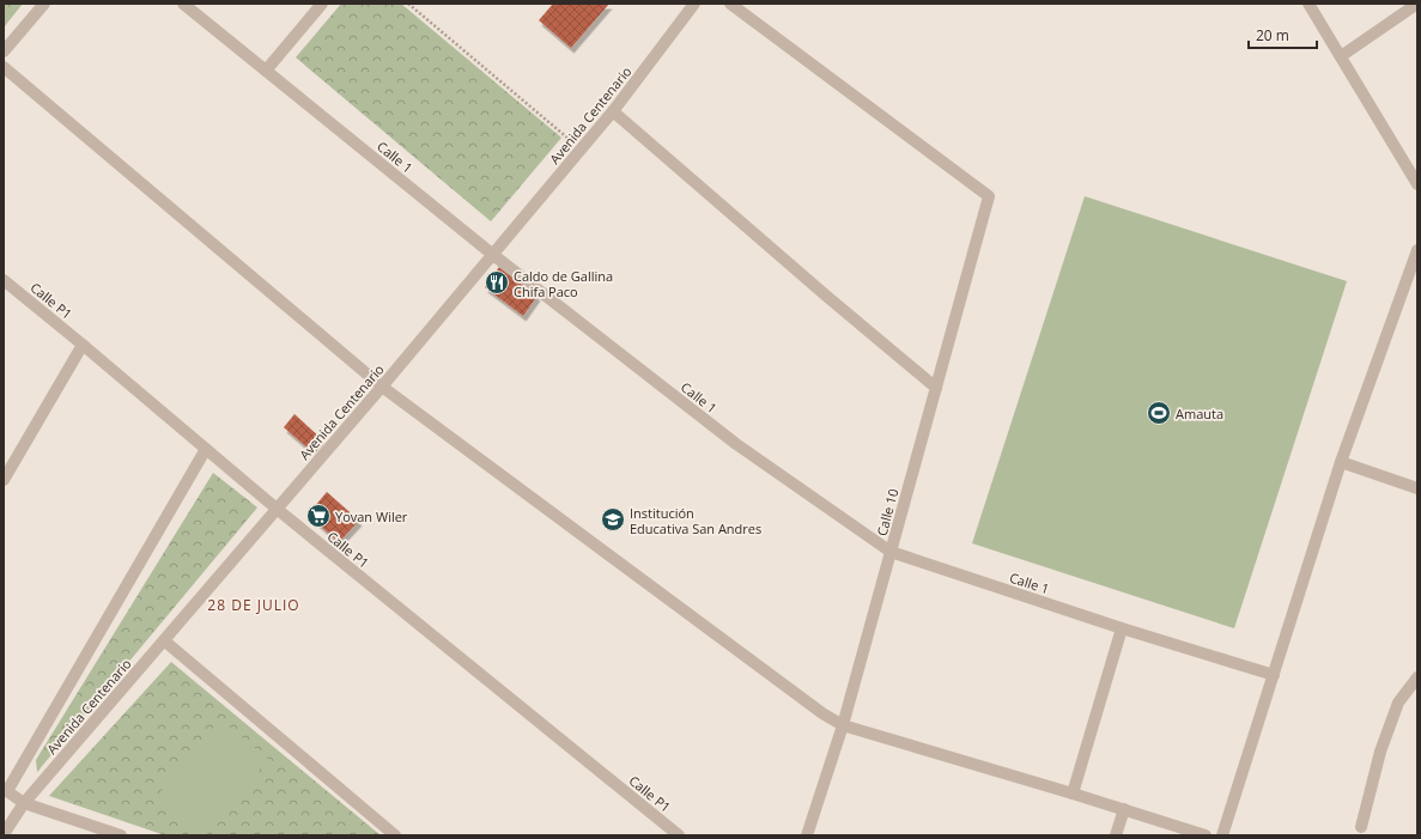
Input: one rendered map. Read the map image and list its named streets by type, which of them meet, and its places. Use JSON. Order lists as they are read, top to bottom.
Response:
{
  "streets": {
    "street": [
      "Avenida Centenario",
      "Calle 1",
      "Calle P1",
      "Calle 10"
    ]
  },
  "crossings": [
    ["Avenida Centenario", "Calle 1"],
    ["Avenida Centenario", "Calle P1"],
    ["Calle 1", "Calle 10"]
  ],
  "districts": ["28 DE JULIO"],
  "places": {
    "restaurant": ["Caldo de Gallina Chifa Paco"],
    "sports": ["Amauta"],
    "supermarket": ["Yovan Wiler"],
    "school or university": ["Institución Educativa San Andres"]
  },
  "scale_bar": "20 m"
}
